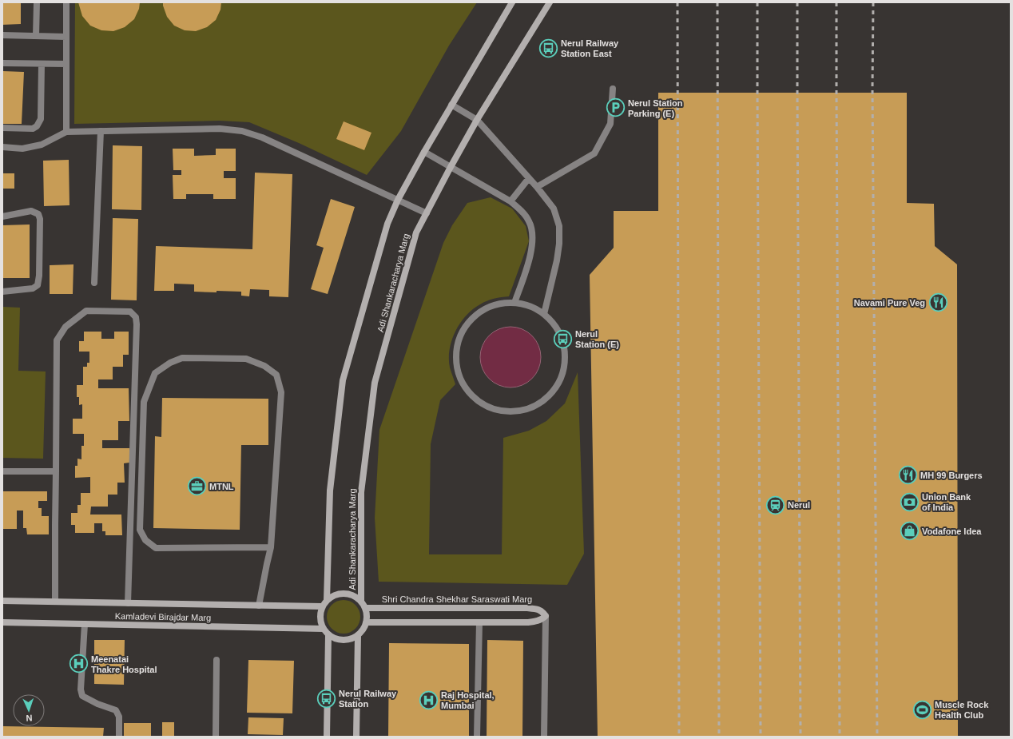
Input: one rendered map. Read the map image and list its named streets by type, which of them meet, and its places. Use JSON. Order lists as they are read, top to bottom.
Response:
{
  "streets": {
    "main road": ["Adi Shankaracharya Marg", "Shri Chandra Shekhar Saraswati Marg", "Kamladevi Birajdar Marg"]
  },
  "crossings": [
    ["Adi Shankaracharya Marg", "Shri Chandra Shekhar Saraswati Marg"],
    ["Adi Shankaracharya Marg", "Kamladevi Birajdar Marg"],
    ["Shri Chandra Shekhar Saraswati Marg", "Kamladevi Birajdar Marg"]
  ],
  "places": {
    "bus stop": ["Nerul Railway Station East", "Nerul Station (E)", "Nerul Railway Station"],
    "parking": ["Nerul Station Parking (E)"],
    "restaurant": ["Navami Pure Veg", "MH 99 Burgers"],
    "office": ["MTNL"],
    "bank": ["Union Bank of India"],
    "station": ["Nerul"],
    "shop": ["Vodafone Idea"],
    "hospital": ["Meenatai Thakre Hospital", "Raj Hospital, Mumbai"],
    "sports": ["Muscle Rock Health Club"]
  },
  "north": "bottom"
}
